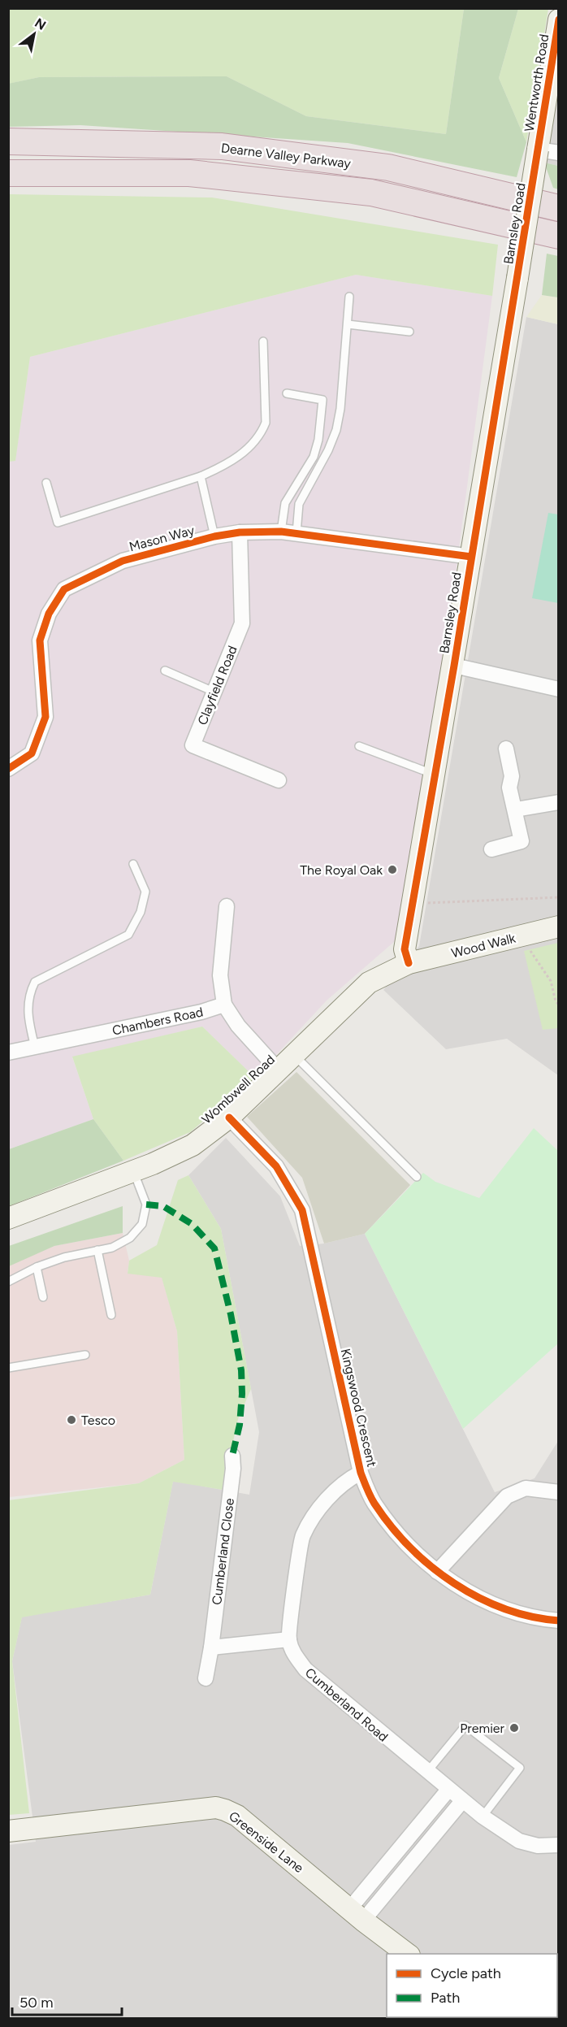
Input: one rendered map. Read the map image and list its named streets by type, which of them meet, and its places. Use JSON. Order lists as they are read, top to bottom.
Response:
{
  "streets": {
    "highway": ["Dearne Valley Parkway"],
    "street": [
      "Wentworth Road",
      "Barnsley Road",
      "Mason Way",
      "Clayfield Road",
      "Wood Walk",
      "Chambers Road",
      "Wombwell Road",
      "Kingswood Crescent",
      "Cumberland Close",
      "Cumberland Road",
      "Greenside Lane"
    ]
  },
  "crossings": [
    ["Wentworth Road", "Barnsley Road"],
    ["Barnsley Road", "Mason Way"],
    ["Barnsley Road", "Wood Walk"],
    ["Barnsley Road", "Wombwell Road"],
    ["Mason Way", "Clayfield Road"],
    ["Wood Walk", "Wombwell Road"],
    ["Wombwell Road", "Kingswood Crescent"]
  ],
  "places": ["The Royal Oak", "Tesco", "Premier"],
  "legend": ["Cycle path", "Path"],
  "scale_bar": "50 m",
  "north": "top right"
}
